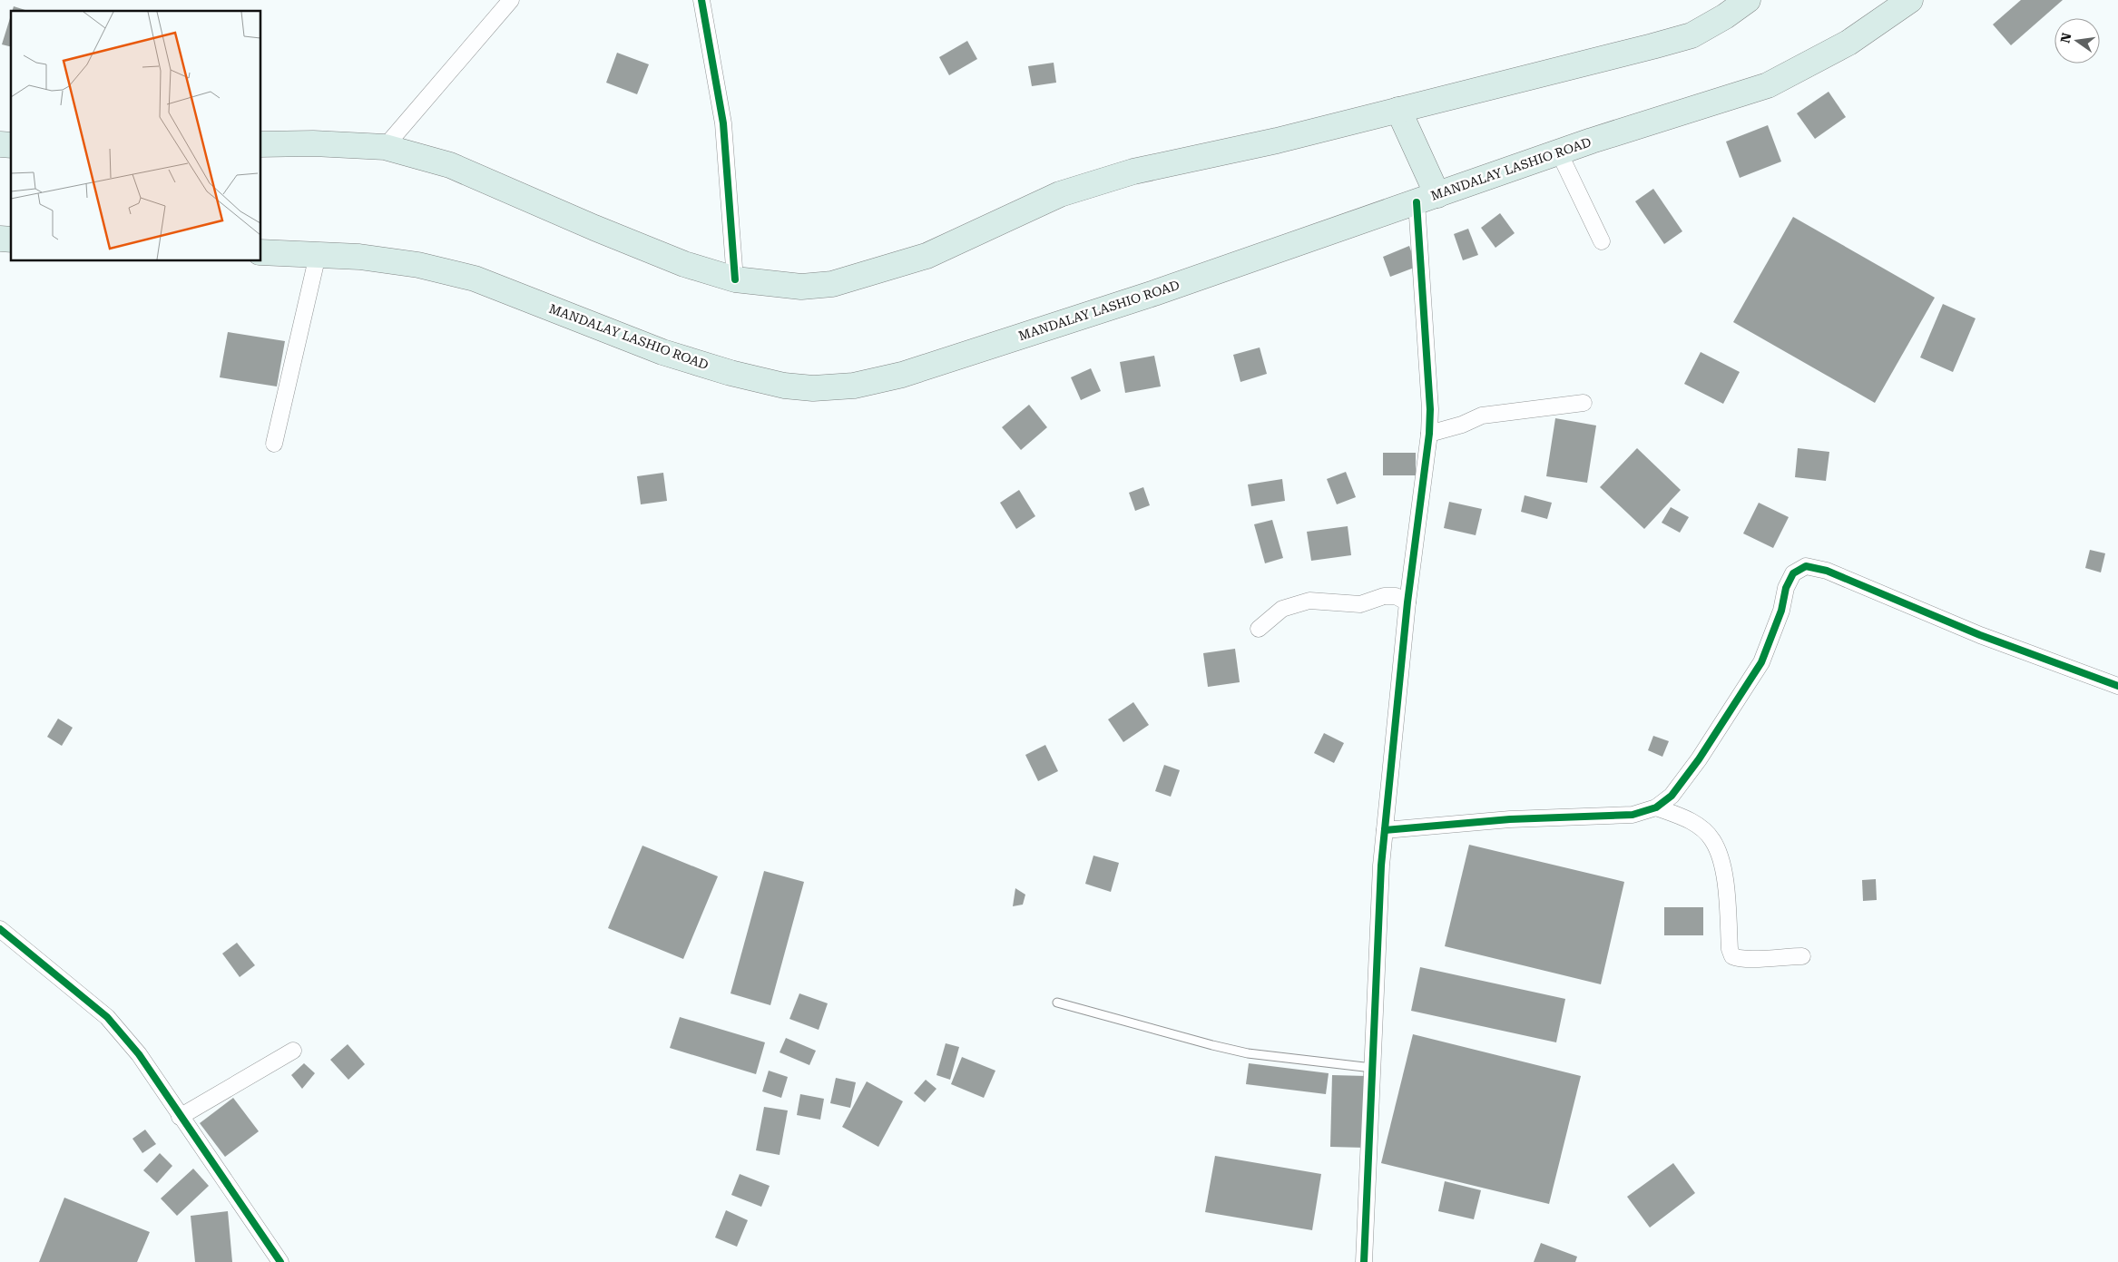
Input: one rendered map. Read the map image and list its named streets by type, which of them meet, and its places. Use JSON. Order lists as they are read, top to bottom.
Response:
{
  "streets": {
    "highway": ["MANDALAY LASHIO ROAD"]
  },
  "north": "left"
}
